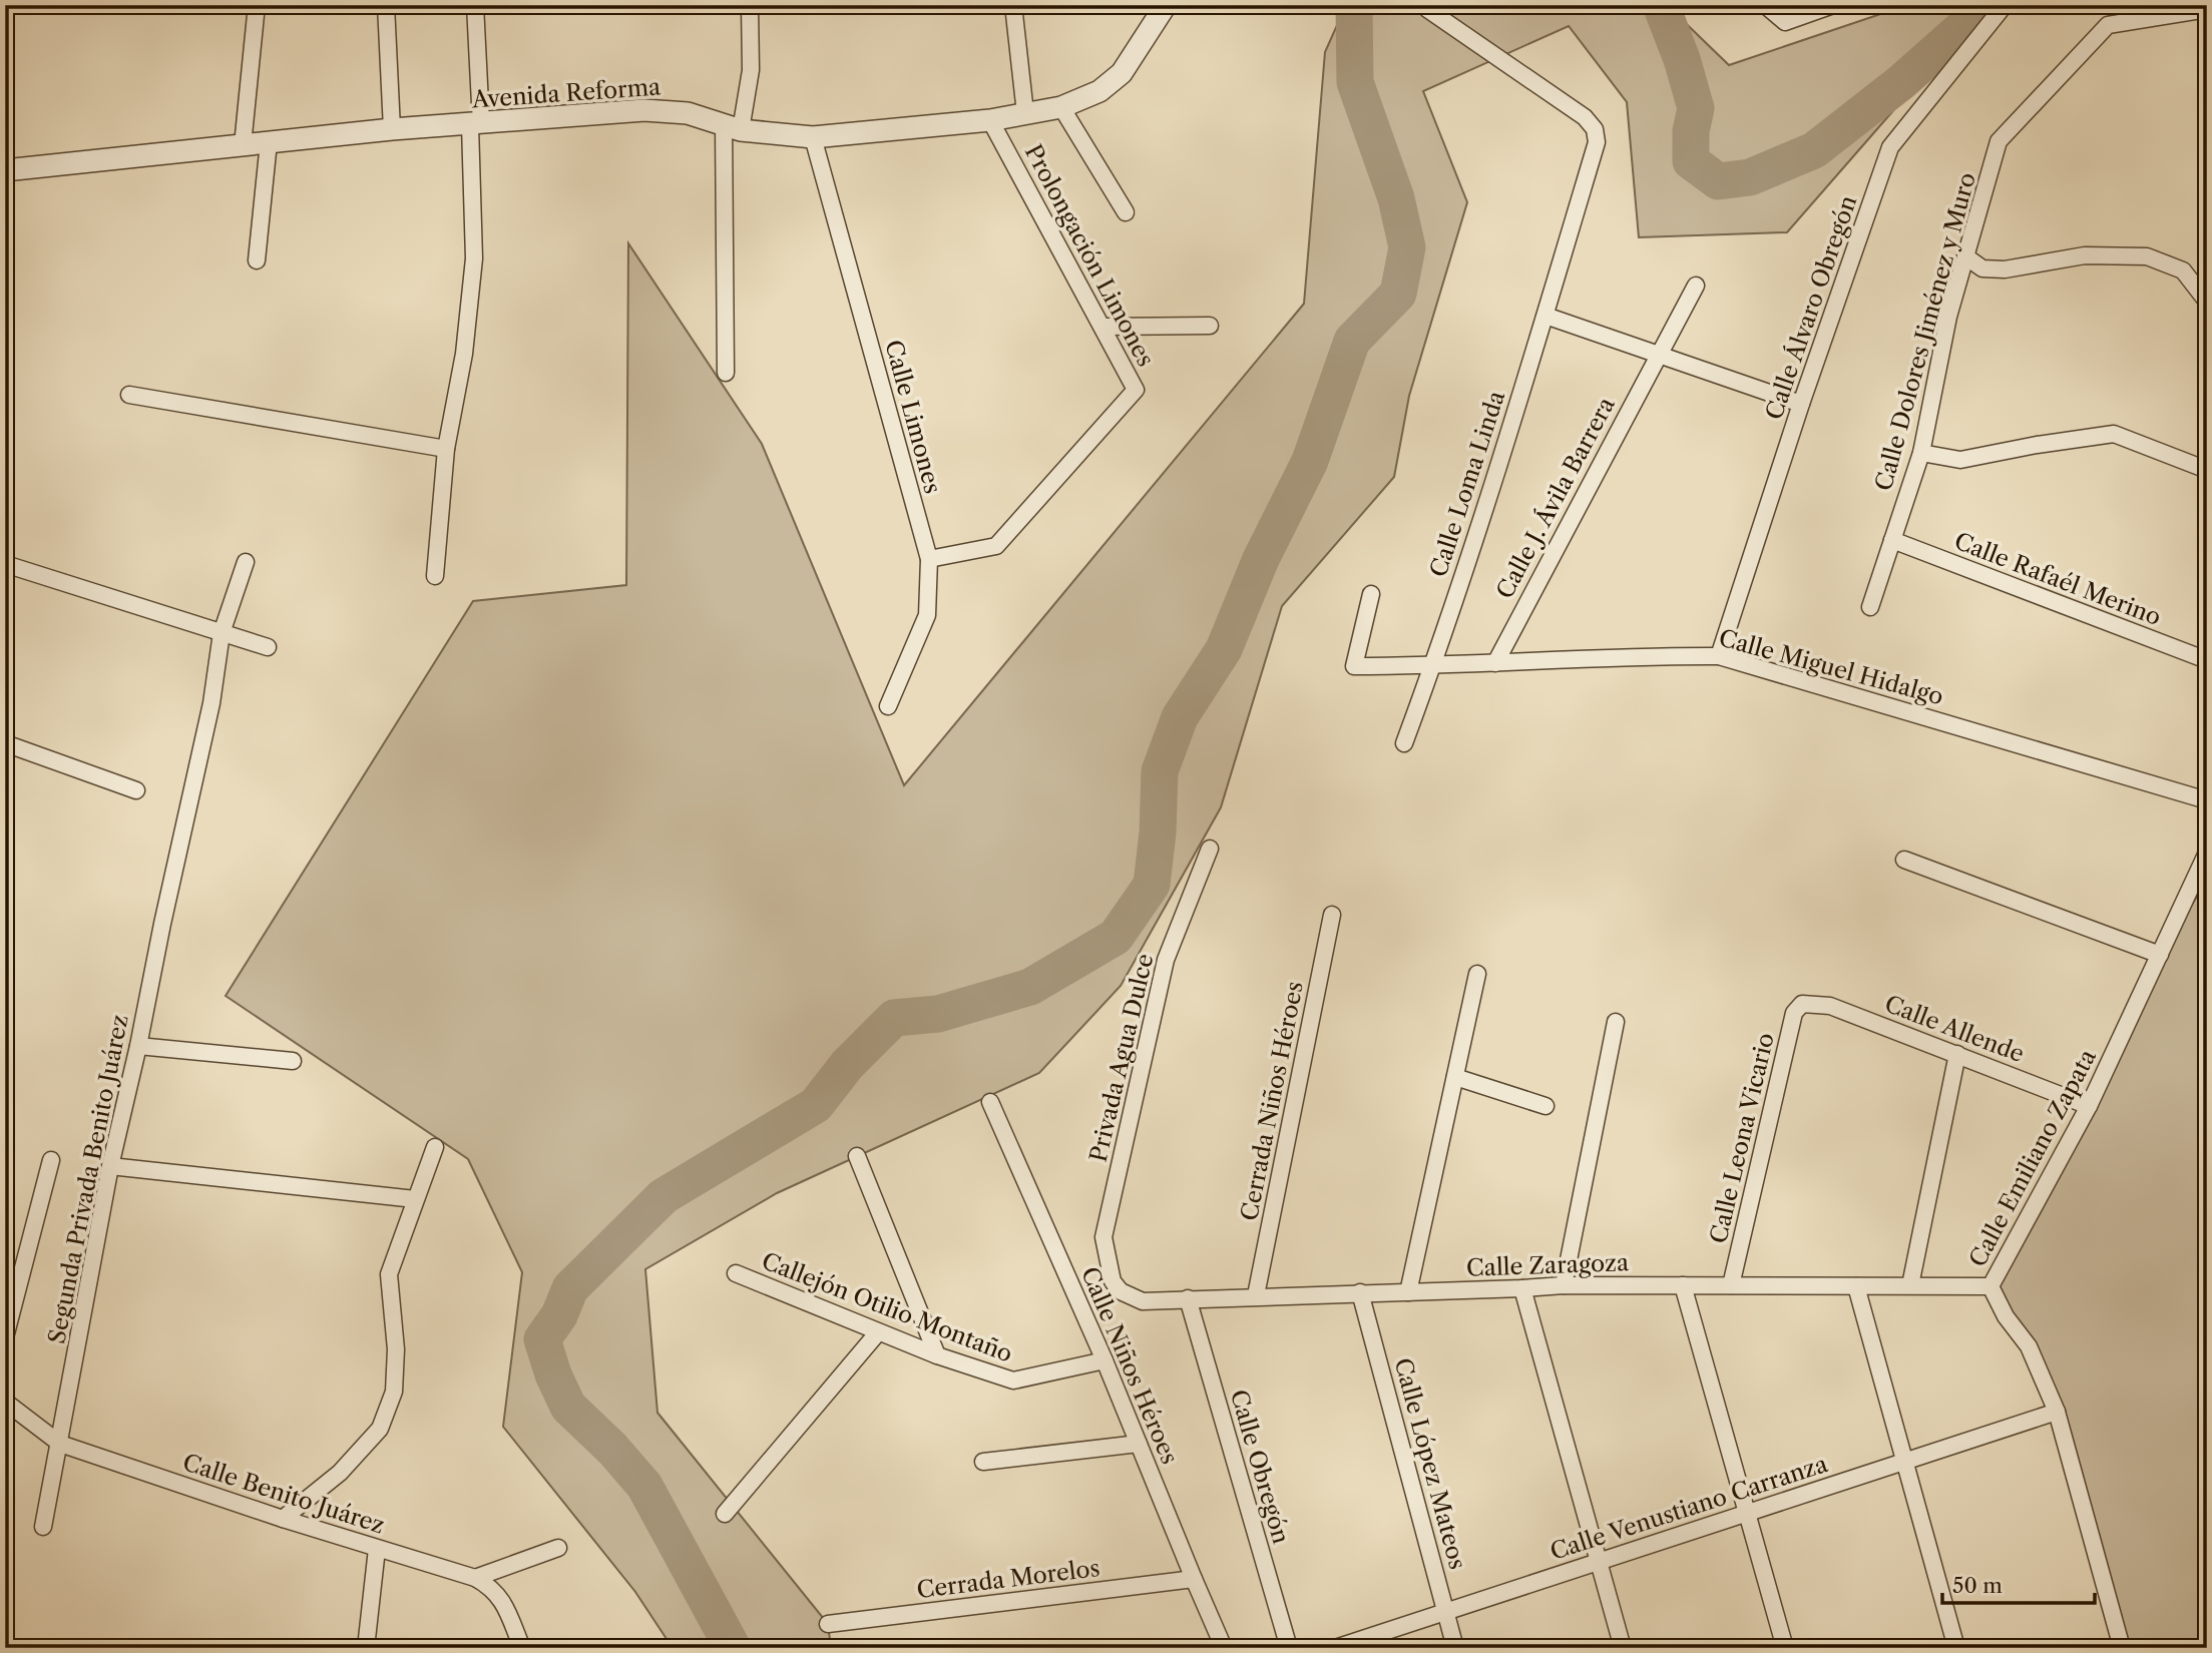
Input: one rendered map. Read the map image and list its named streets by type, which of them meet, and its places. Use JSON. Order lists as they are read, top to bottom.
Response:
{
  "streets": {
    "street": [
      "Avenida Reforma",
      "Prolongación Limones",
      "Calle Álvaro Obregón",
      "Calle Dolores Jiménez y Muro",
      "Calle Limones",
      "Calle Loma Linda",
      "Calle J. Ávila Barrera",
      "Calle Rafaél Merino",
      "Calle Miguel Hidalgo",
      "Calle Allende",
      "Privada Agua Dulce",
      "Cerrada Niños Héroes",
      "Calle Leona Vicario",
      "Calle Emiliano Zapata",
      "Segunda Privada Benito Juárez",
      "Calle Zaragoza",
      "Callejón Otilio Montaño",
      "Calle Niños Héroes",
      "Calle López Mateos",
      "Calle Obregón",
      "Calle Benito Juárez",
      "Calle Venustiano Carranza",
      "Cerrada Morelos"
    ]
  },
  "crossings": [
    ["Avenida Reforma", "Prolongación Limones"],
    ["Avenida Reforma", "Calle Limones"],
    ["Prolongación Limones", "Calle Limones"],
    ["Calle Álvaro Obregón", "Calle Miguel Hidalgo"],
    ["Calle Dolores Jiménez y Muro", "Calle Rafaél Merino"],
    ["Calle Loma Linda", "Calle Miguel Hidalgo"],
    ["Calle J. Ávila Barrera", "Calle Miguel Hidalgo"],
    ["Calle Allende", "Calle Leona Vicario"],
    ["Calle Allende", "Calle Emiliano Zapata"],
    ["Privada Agua Dulce", "Calle Zaragoza"],
    ["Cerrada Niños Héroes", "Calle Zaragoza"],
    ["Calle Leona Vicario", "Calle Zaragoza"],
    ["Calle Emiliano Zapata", "Calle Zaragoza"],
    ["Calle Emiliano Zapata", "Calle Venustiano Carranza"],
    ["Segunda Privada Benito Juárez", "Calle Benito Juárez"],
    ["Calle Zaragoza", "Calle López Mateos"],
    ["Calle Zaragoza", "Calle Obregón"],
    ["Callejón Otilio Montaño", "Calle Niños Héroes"],
    ["Calle Niños Héroes", "Cerrada Morelos"],
    ["Calle López Mateos", "Calle Venustiano Carranza"]
  ],
  "scale_bar": "50 m"
}
